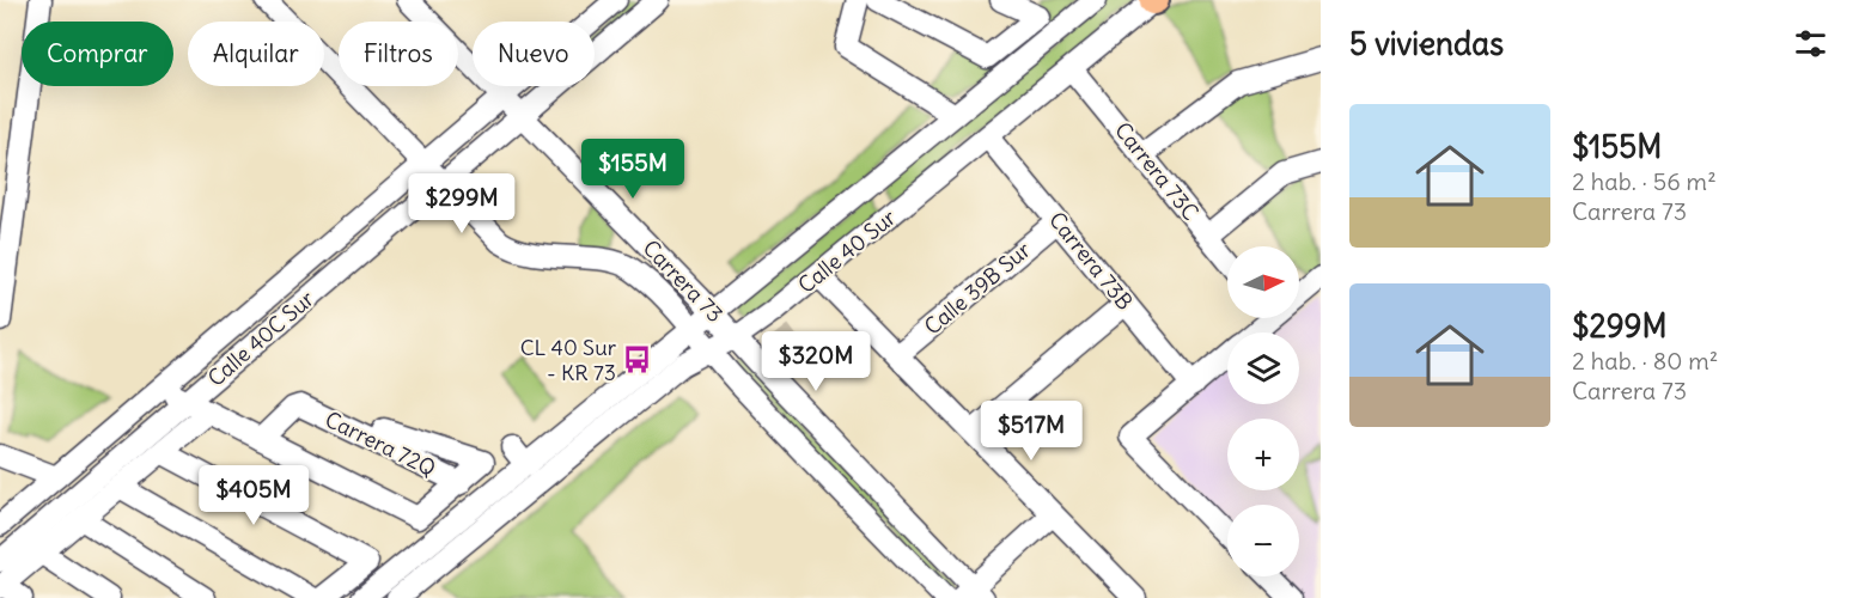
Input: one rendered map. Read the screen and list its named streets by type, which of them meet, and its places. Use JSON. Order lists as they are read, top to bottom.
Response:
{
  "streets": {
    "street": [
      "Carrera 73C",
      "Calle 40 Sur",
      "Carrera 73B",
      "Carrera 73",
      "Calle 39B Sur",
      "Calle 40C Sur",
      "Carrera 72Q"
    ]
  },
  "crossings": [
    ["Carrera 73C", "Calle 40 Sur"],
    ["Calle 40 Sur", "Carrera 73B"],
    ["Calle 40 Sur", "Carrera 73"],
    ["Carrera 73B", "Calle 39B Sur"],
    ["Carrera 73", "Calle 40C Sur"]
  ],
  "places": {
    "bus stop": ["CL 40 Sur - KR 73"]
  },
  "north": "right",
  "page": {
    "heading": "5 viviendas",
    "chip": [
      "Comprar",
      "Alquilar",
      "Filtros",
      "Nuevo"
    ],
    "list": [
      {
        "name": "$155M",
        "note": "2 hab. · 56 m² · Carrera 73"
      },
      {
        "name": "$299M",
        "note": "2 hab. · 80 m² · Carrera 73"
      }
    ],
    "price": [
      "$155M",
      "$299M",
      "$320M",
      "$517M",
      "$405M"
    ],
    "map_buttons": ["+", "−"]
  }
}
